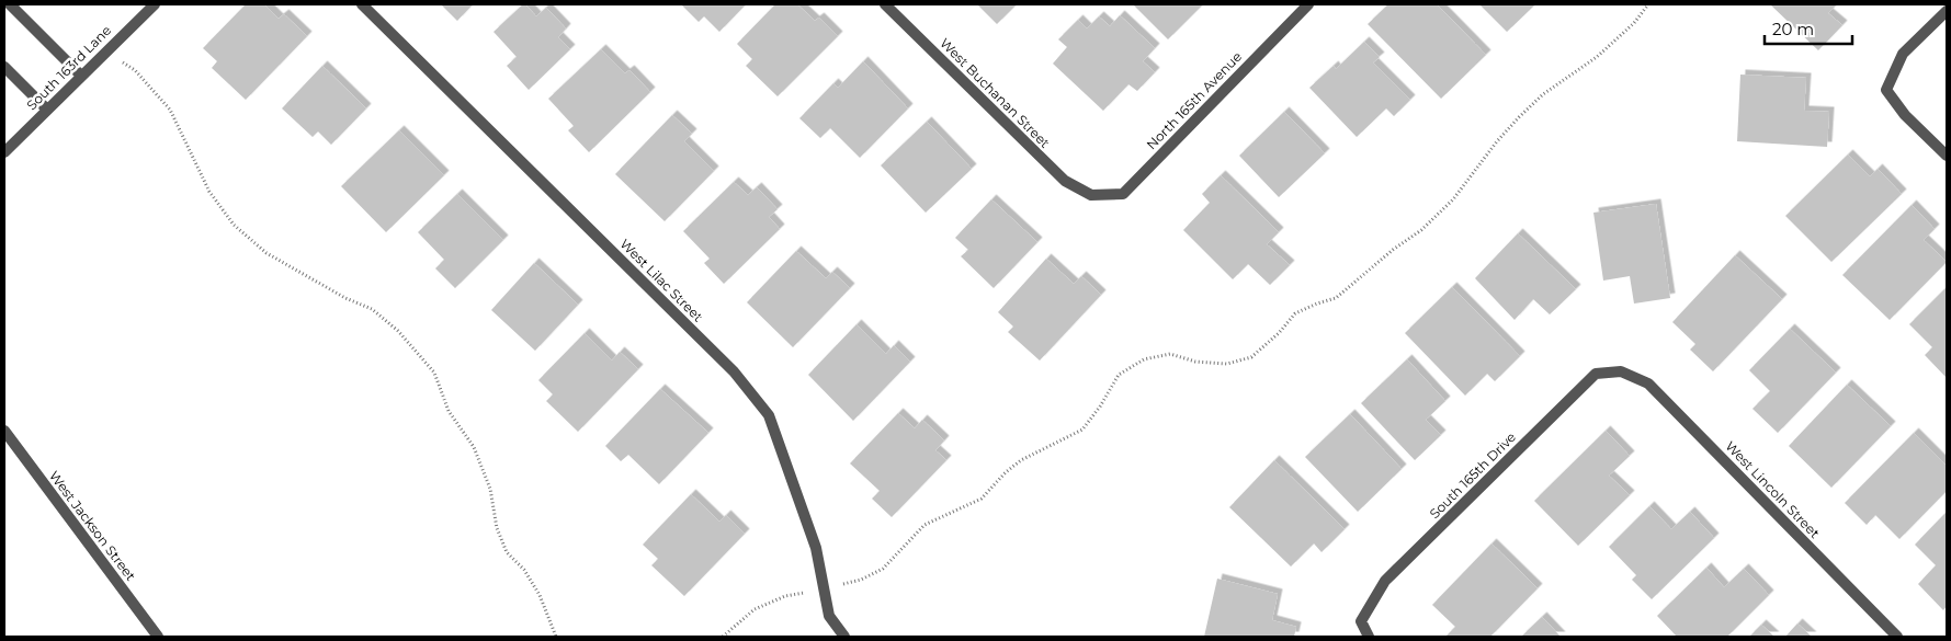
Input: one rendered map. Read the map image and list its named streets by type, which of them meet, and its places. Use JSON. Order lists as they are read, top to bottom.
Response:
{
  "streets": {
    "street": [
      "South 163rd Lane",
      "West Buchanan Street",
      "North 165th Avenue",
      "West Lilac Street",
      "South 165th Drive",
      "West Lincoln Street",
      "West Jackson Street"
    ]
  },
  "crossings": [
    ["West Buchanan Street", "North 165th Avenue"],
    ["South 165th Drive", "West Lincoln Street"]
  ],
  "scale_bar": "20 m"
}
